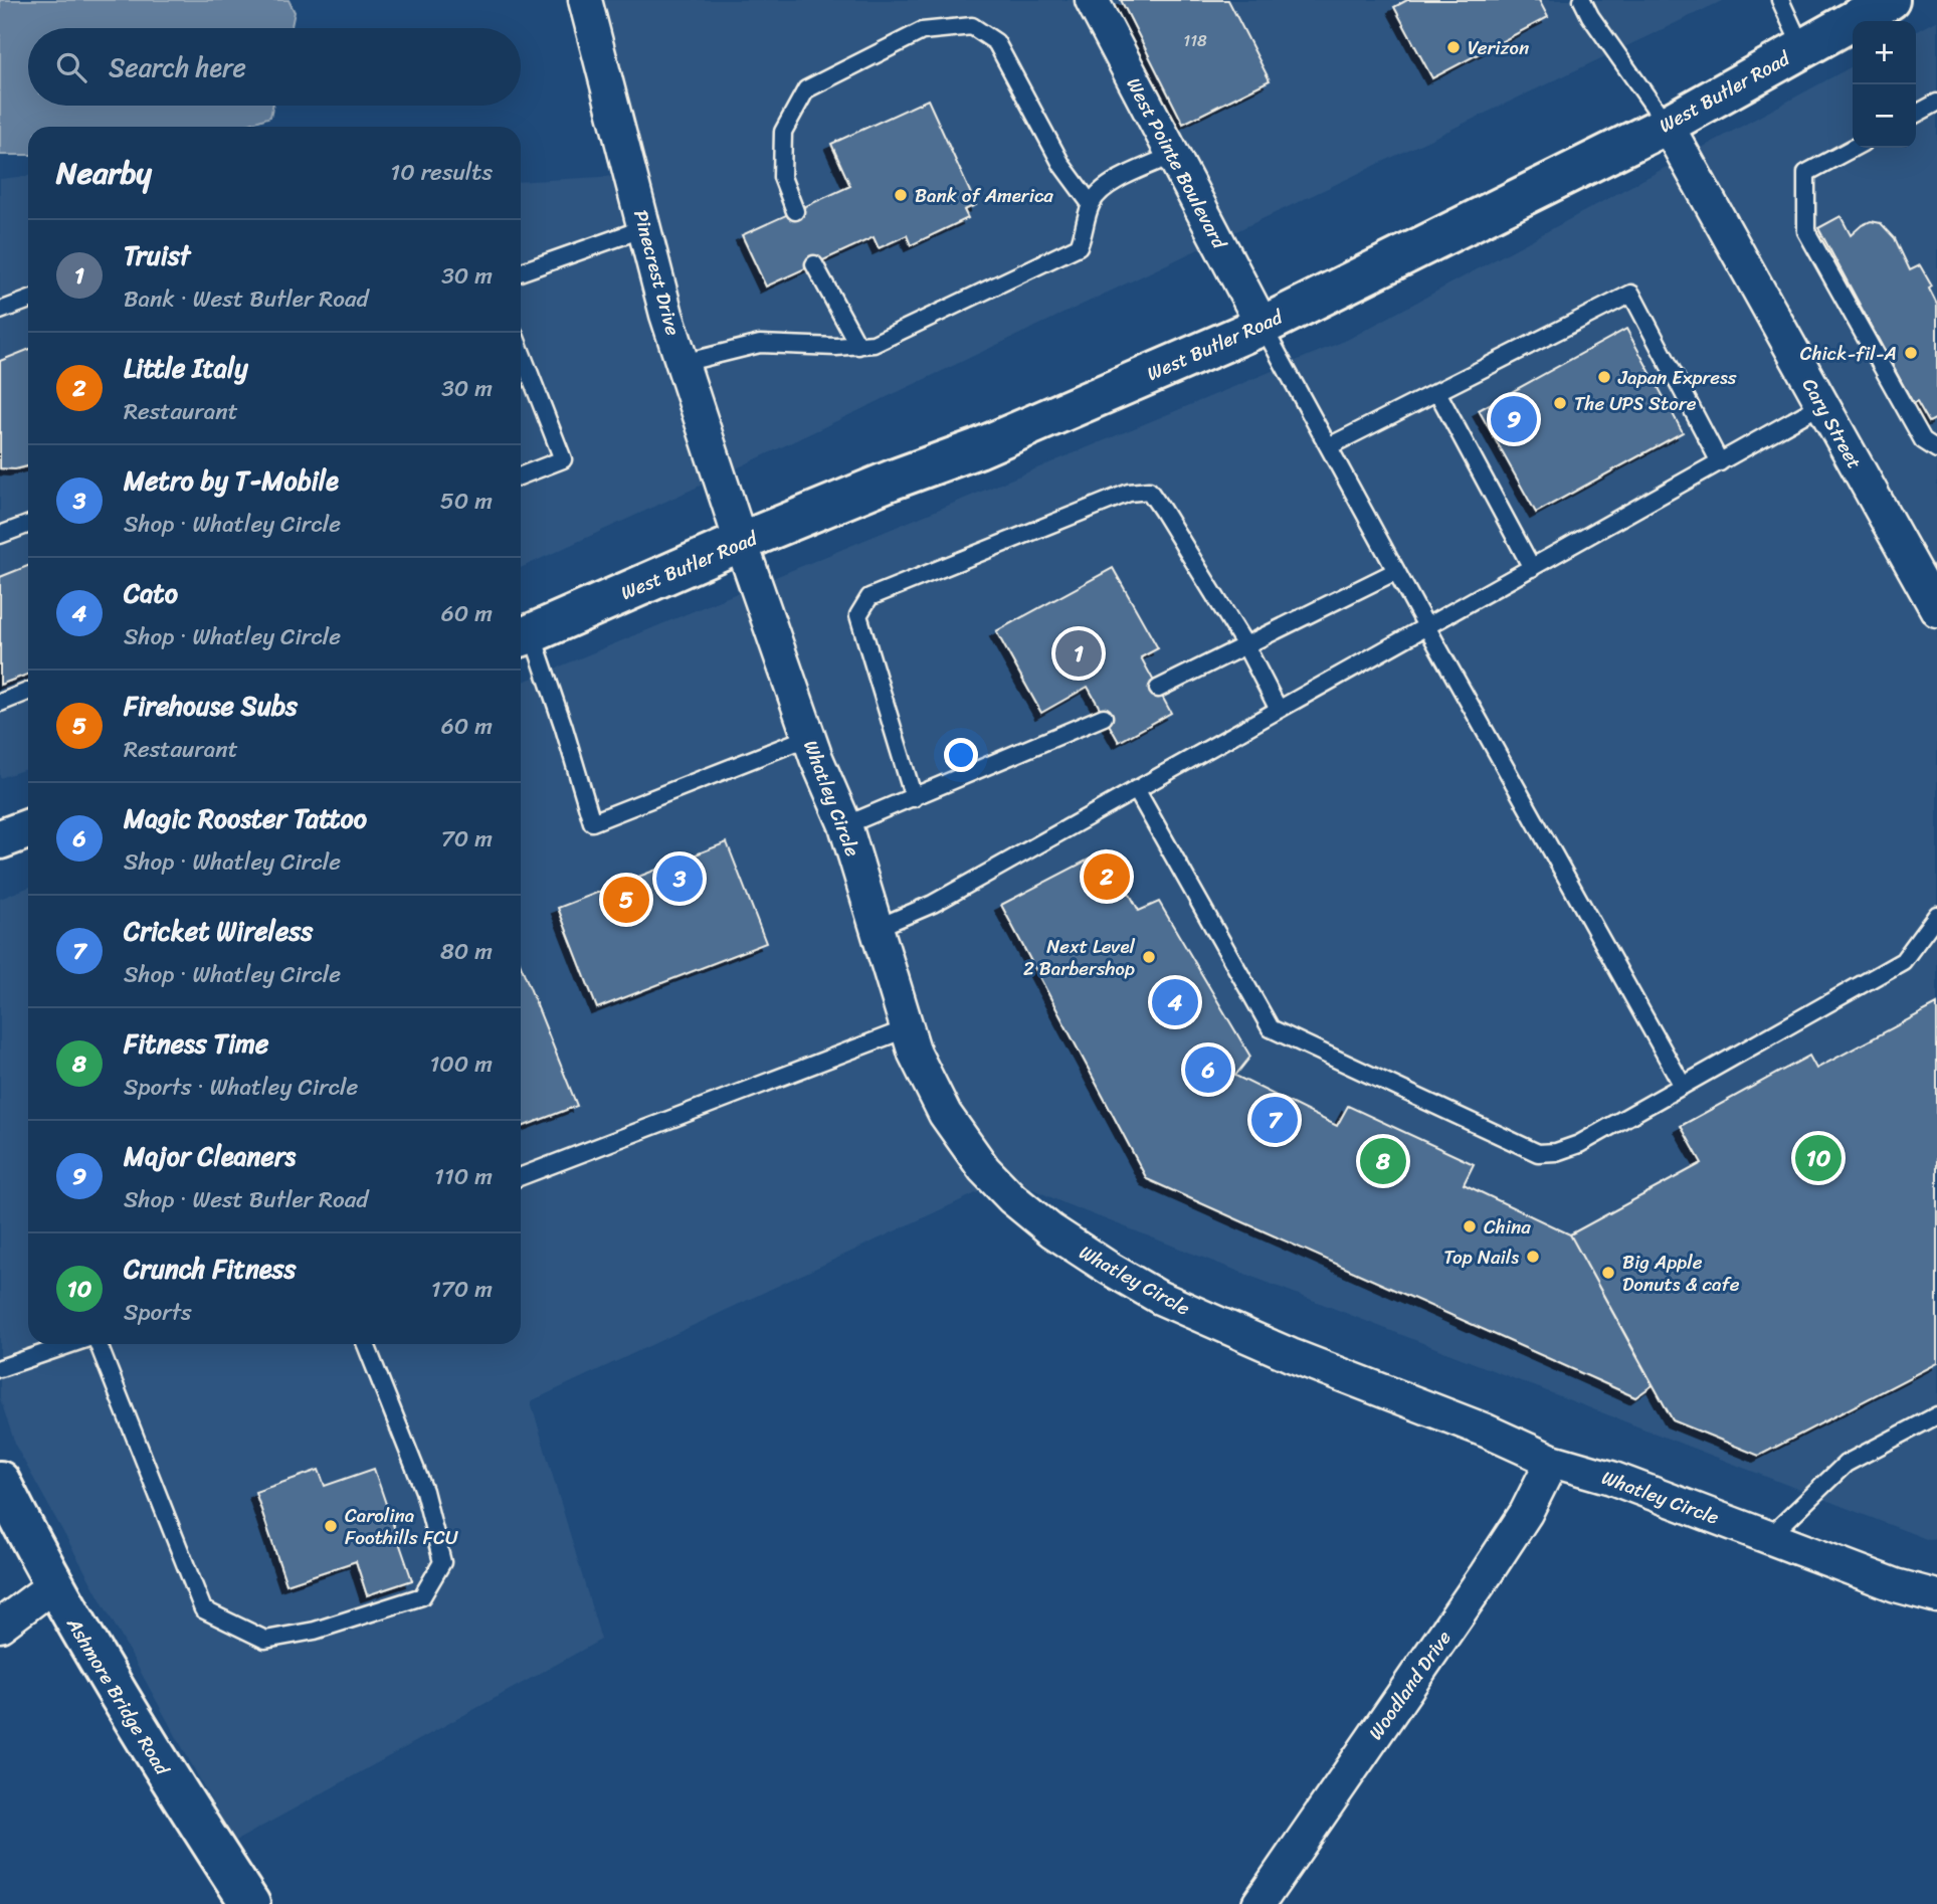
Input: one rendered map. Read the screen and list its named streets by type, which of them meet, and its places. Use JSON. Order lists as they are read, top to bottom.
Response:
{
  "streets": {
    "main road": ["West Butler Road", "Ashmore Bridge Road"],
    "street": [
      "West Pointe Boulevard",
      "Pinecrest Drive",
      "Cary Street",
      "Whatley Circle",
      "Woodland Drive"
    ]
  },
  "crossings": [
    ["West Butler Road", "West Pointe Boulevard"],
    ["West Butler Road", "Pinecrest Drive"],
    ["West Butler Road", "Cary Street"],
    ["West Butler Road", "Whatley Circle"],
    ["Pinecrest Drive", "Whatley Circle"],
    ["Whatley Circle", "Woodland Drive"]
  ],
  "places": [
    "Verizon",
    "Bank of America",
    "Chick-fil-A",
    "Japan Express",
    "The UPS Store",
    "Next Level 2 Barbershop",
    "China",
    "Top Nails",
    "Big Apple Donuts & cafe",
    "Carolina Foothills FCU"
  ],
  "house_numbers": ["118"],
  "page": {
    "map_buttons": ["+", "−"],
    "search": "Search here",
    "heading": ["Nearby", "10 results"],
    "list": [
      {
        "mark": "1",
        "name": "Truist",
        "note": "Bank · West Butler Road",
        "value": "30 m"
      },
      {
        "mark": "2",
        "name": "Little Italy",
        "note": "Restaurant",
        "value": "30 m"
      },
      {
        "mark": "3",
        "name": "Metro by T-Mobile",
        "note": "Shop · Whatley Circle",
        "value": "50 m"
      },
      {
        "mark": "4",
        "name": "Cato",
        "note": "Shop · Whatley Circle",
        "value": "60 m"
      },
      {
        "mark": "5",
        "name": "Firehouse Subs",
        "note": "Restaurant",
        "value": "60 m"
      },
      {
        "mark": "6",
        "name": "Magic Rooster Tattoo",
        "note": "Shop · Whatley Circle",
        "value": "70 m"
      },
      {
        "mark": "7",
        "name": "Cricket Wireless",
        "note": "Shop · Whatley Circle",
        "value": "80 m"
      },
      {
        "mark": "8",
        "name": "Fitness Time",
        "note": "Sports · Whatley Circle",
        "value": "100 m"
      },
      {
        "mark": "9",
        "name": "Major Cleaners",
        "note": "Shop · West Butler Road",
        "value": "110 m"
      },
      {
        "mark": "10",
        "name": "Crunch Fitness",
        "note": "Sports",
        "value": "170 m"
      }
    ],
    "pins": [
      "9",
      "1",
      "2",
      "3",
      "5",
      "4",
      "6",
      "7",
      "10",
      "8"
    ]
  }
}
